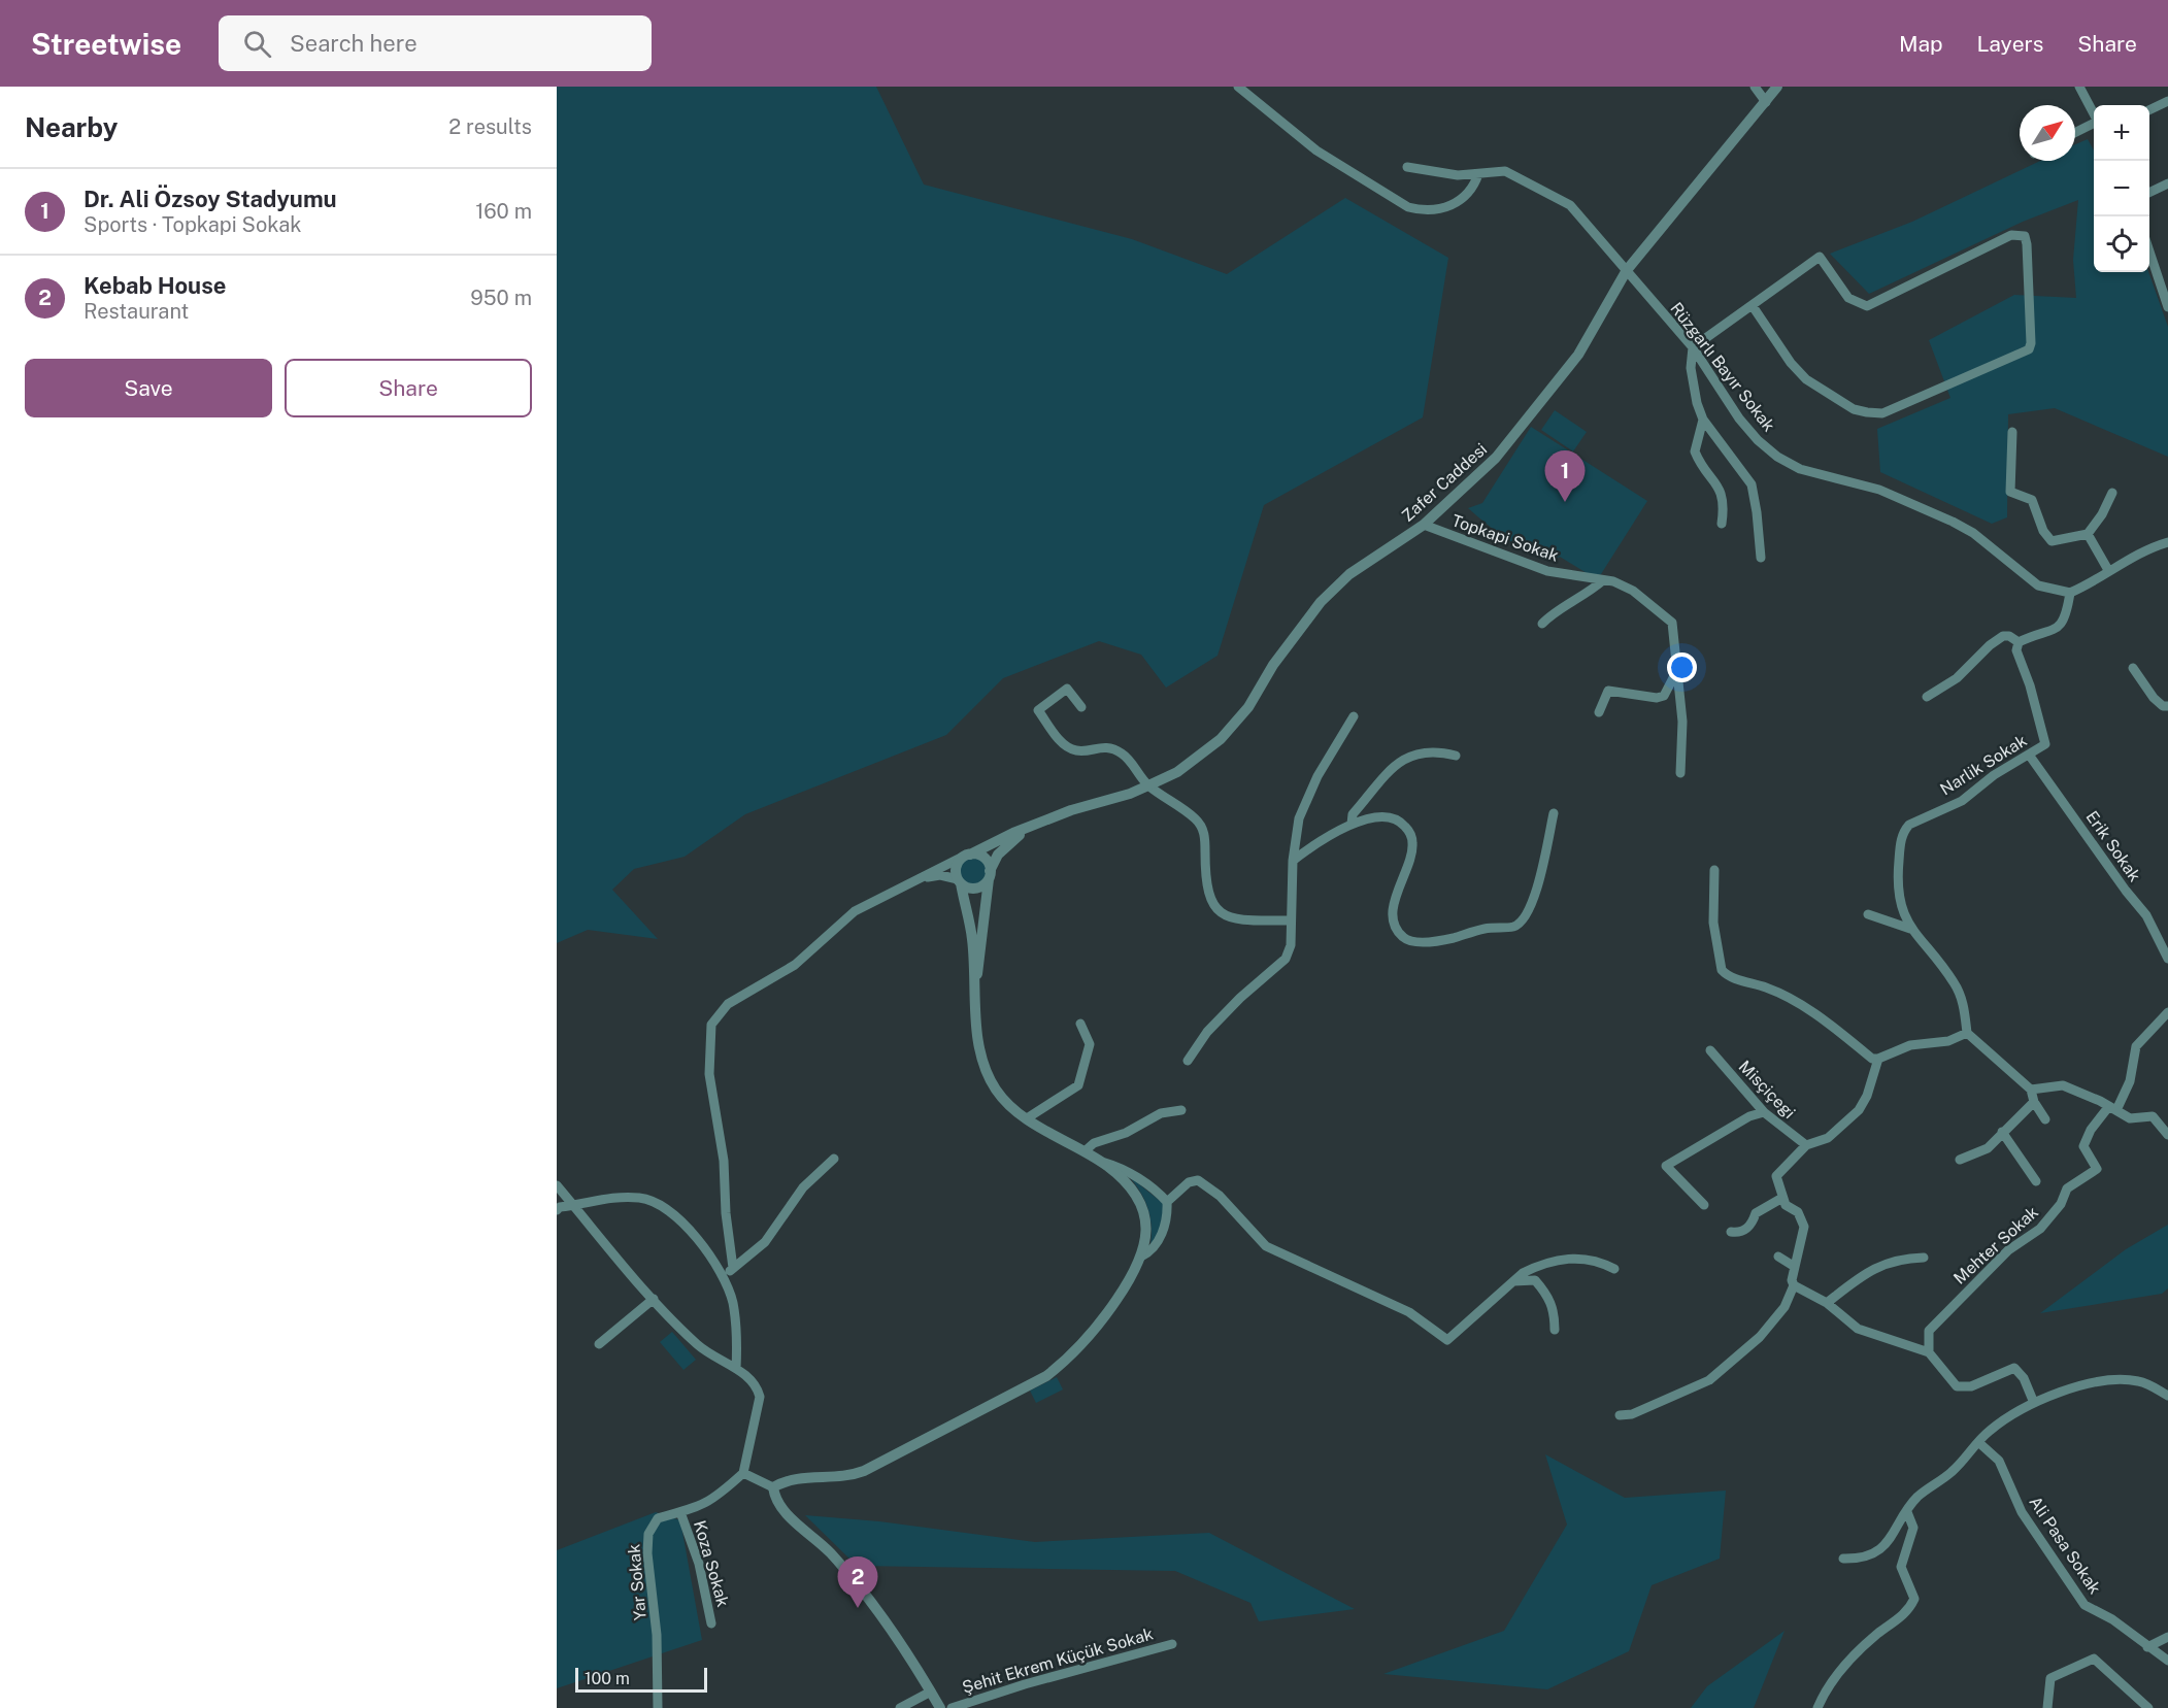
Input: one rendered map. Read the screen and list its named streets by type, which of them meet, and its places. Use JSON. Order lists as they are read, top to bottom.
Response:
{
  "streets": {
    "street": [
      "Rüzgarlı Bayır Sokak",
      "Zafer Caddesi",
      "Topkapi Sokak",
      "Narlik Sokak",
      "Erik Sokak",
      "Misçiçegi",
      "Mehter Sokak",
      "Ali Pasa Sokak",
      "Koza Sokak",
      "Yar Sokak",
      "Şehit Ekrem Küçük Sokak"
    ]
  },
  "crossings": [
    ["Rüzgarlı Bayır Sokak", "Zafer Caddesi"],
    ["Zafer Caddesi", "Topkapi Sokak"],
    ["Narlik Sokak", "Erik Sokak"],
    ["Koza Sokak", "Yar Sokak"]
  ],
  "scale_bar": "100 m",
  "north": "top right",
  "page": {
    "header": "Streetwise",
    "search": "Search here",
    "nav": ["Map", "Layers", "Share"],
    "heading": ["Nearby", "2 results"],
    "map_buttons": ["+", "−"],
    "list": [
      {
        "mark": "1",
        "name": "Dr. Ali Özsoy Stadyumu",
        "note": "Sports · Topkapi Sokak",
        "value": "160 m"
      },
      {
        "mark": "2",
        "name": "Kebab House",
        "note": "Restaurant",
        "value": "950 m"
      }
    ],
    "buttons": ["Save", "Share"],
    "pins": ["1", "2"],
    "scale": "100 m"
  }
}
